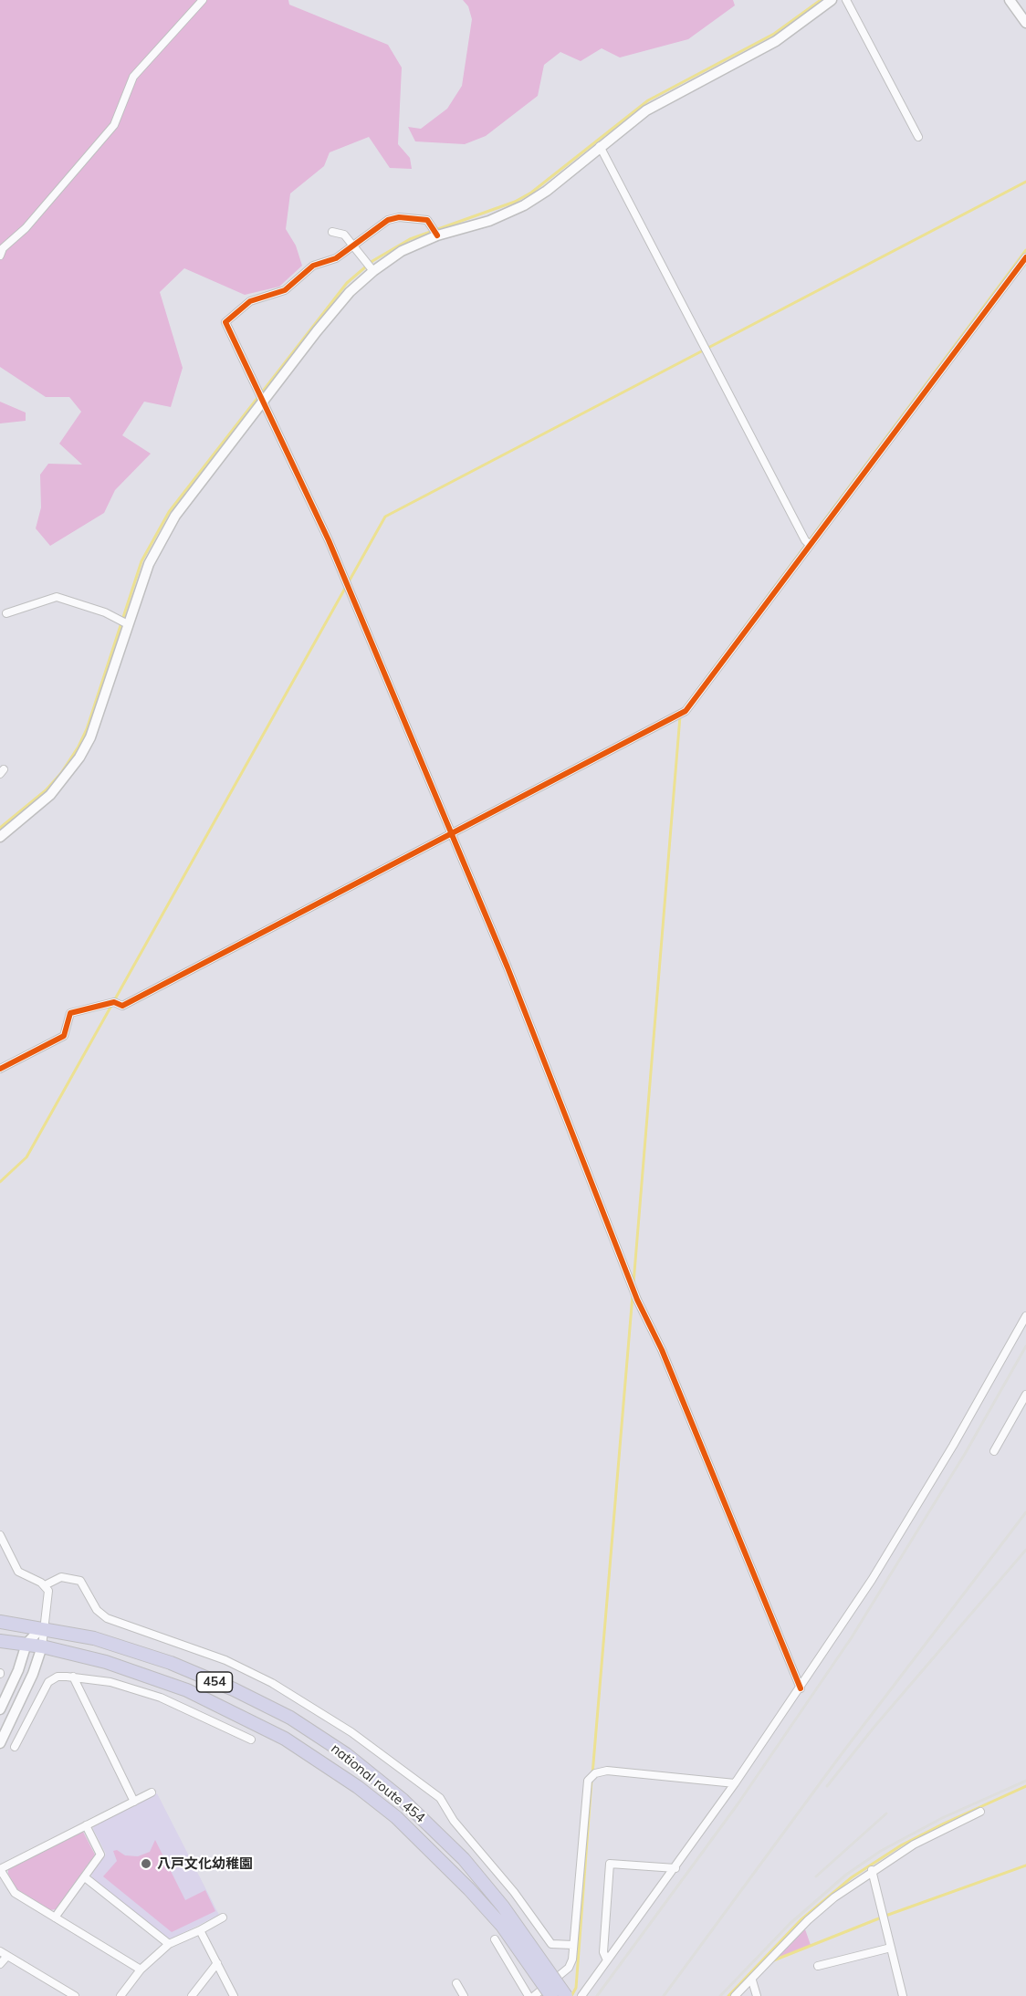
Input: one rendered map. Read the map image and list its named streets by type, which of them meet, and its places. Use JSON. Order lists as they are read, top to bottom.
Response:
{
  "streets": {
    "highway": ["454", "national route 454"]
  },
  "places": ["八戸文化幼稚園"]
}
